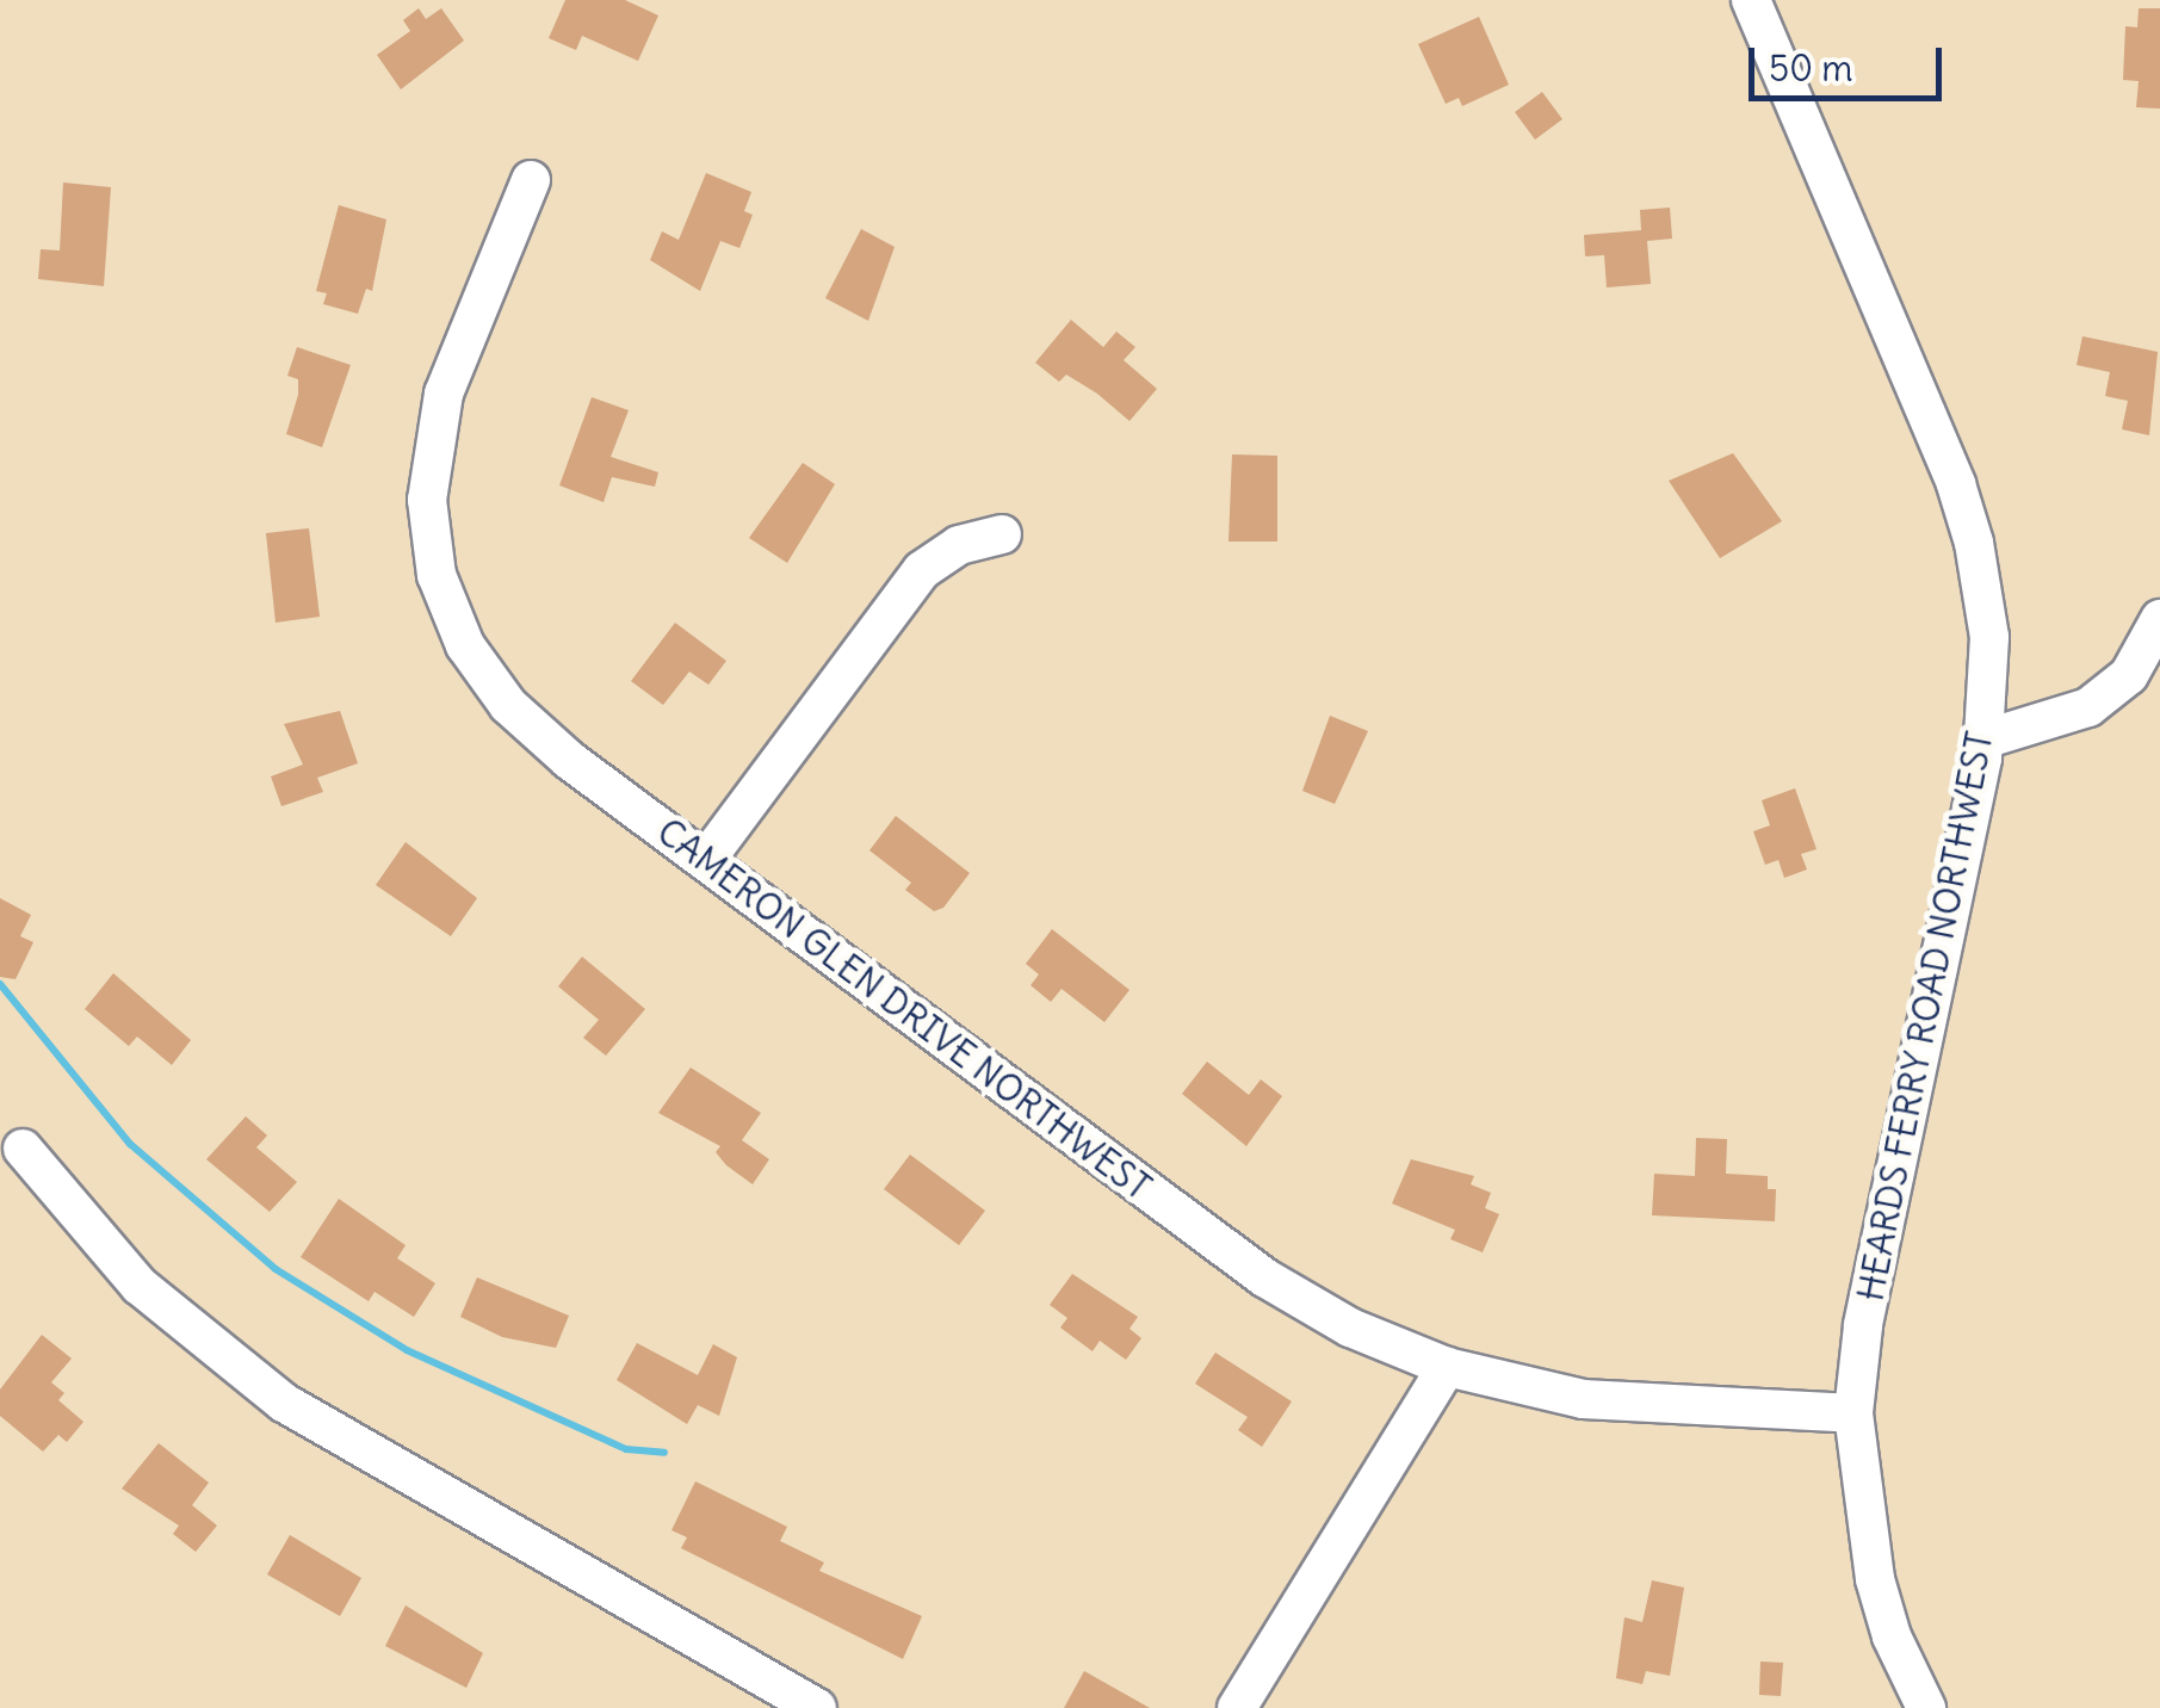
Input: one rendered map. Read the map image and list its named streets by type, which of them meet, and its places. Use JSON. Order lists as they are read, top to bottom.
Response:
{
  "streets": {
    "street": ["CAMERON GLEN DRIVE NORTHWEST", "HEARDS FERRY ROAD NORTHWEST"]
  },
  "crossings": [
    ["CAMERON GLEN DRIVE NORTHWEST", "HEARDS FERRY ROAD NORTHWEST"]
  ],
  "scale_bar": "50 m"
}
